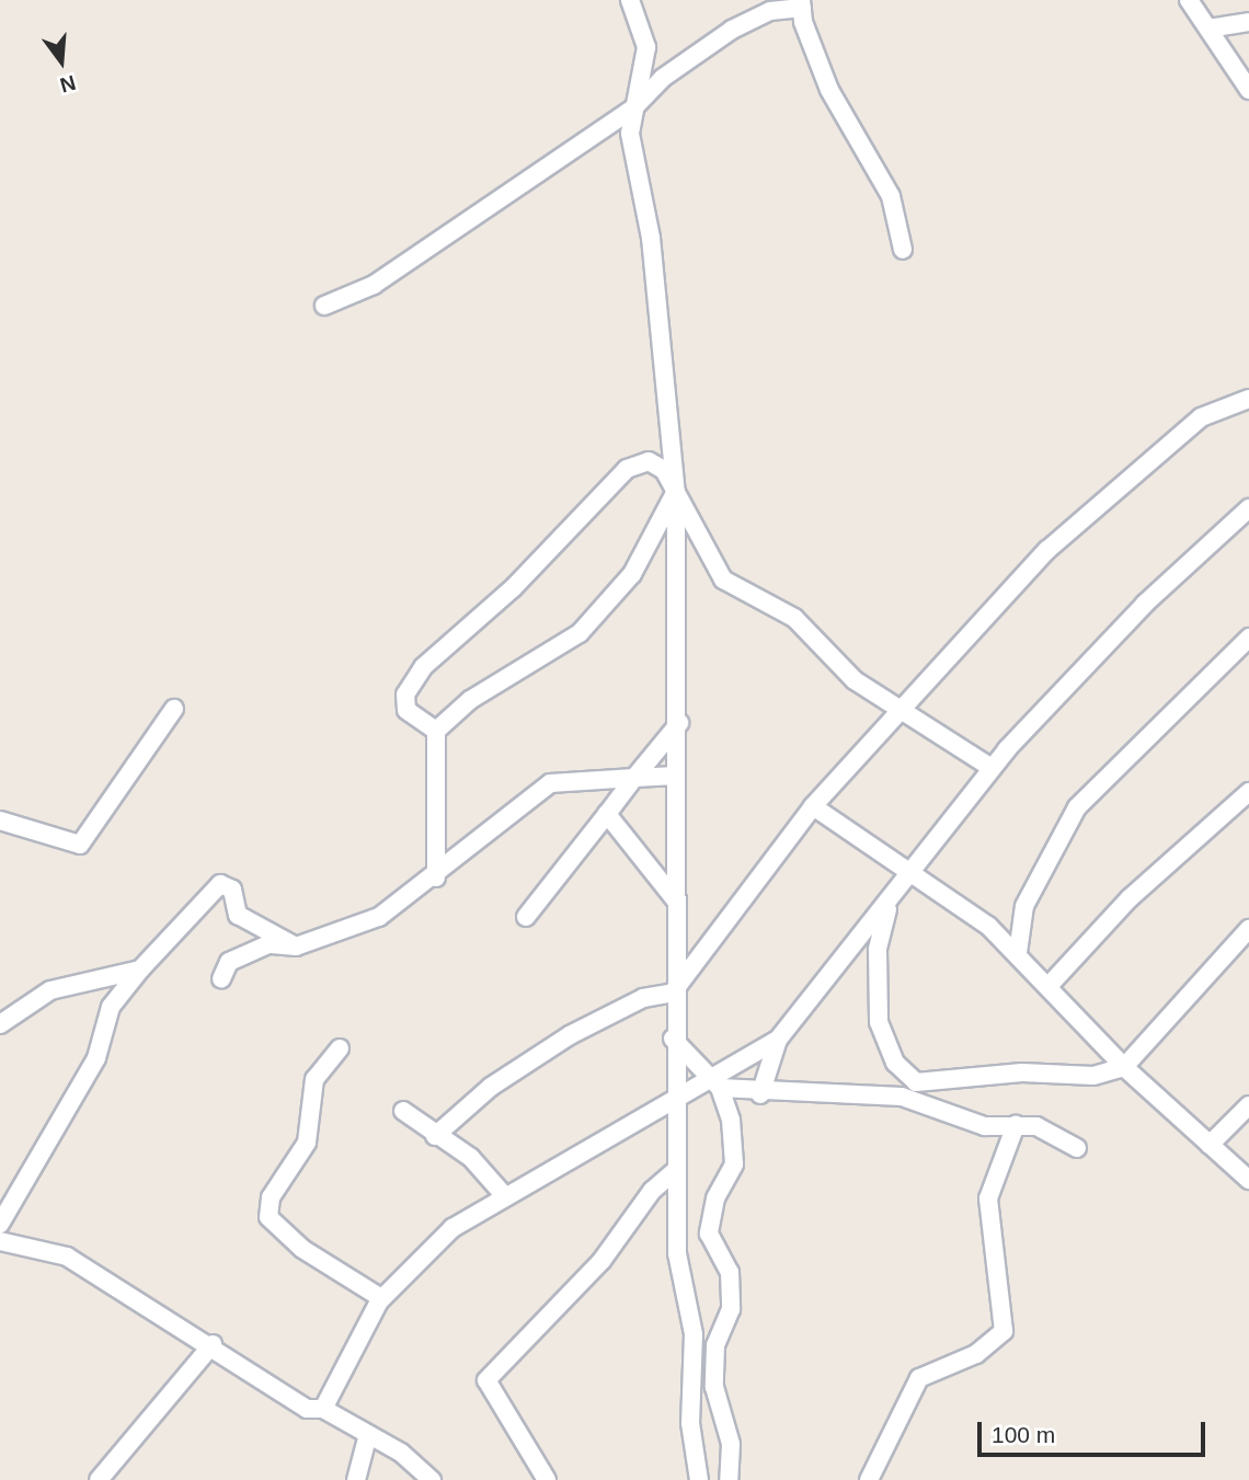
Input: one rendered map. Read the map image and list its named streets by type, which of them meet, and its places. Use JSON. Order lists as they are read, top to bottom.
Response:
{
  "scale_bar": "100 m",
  "north": "bottom"
}
